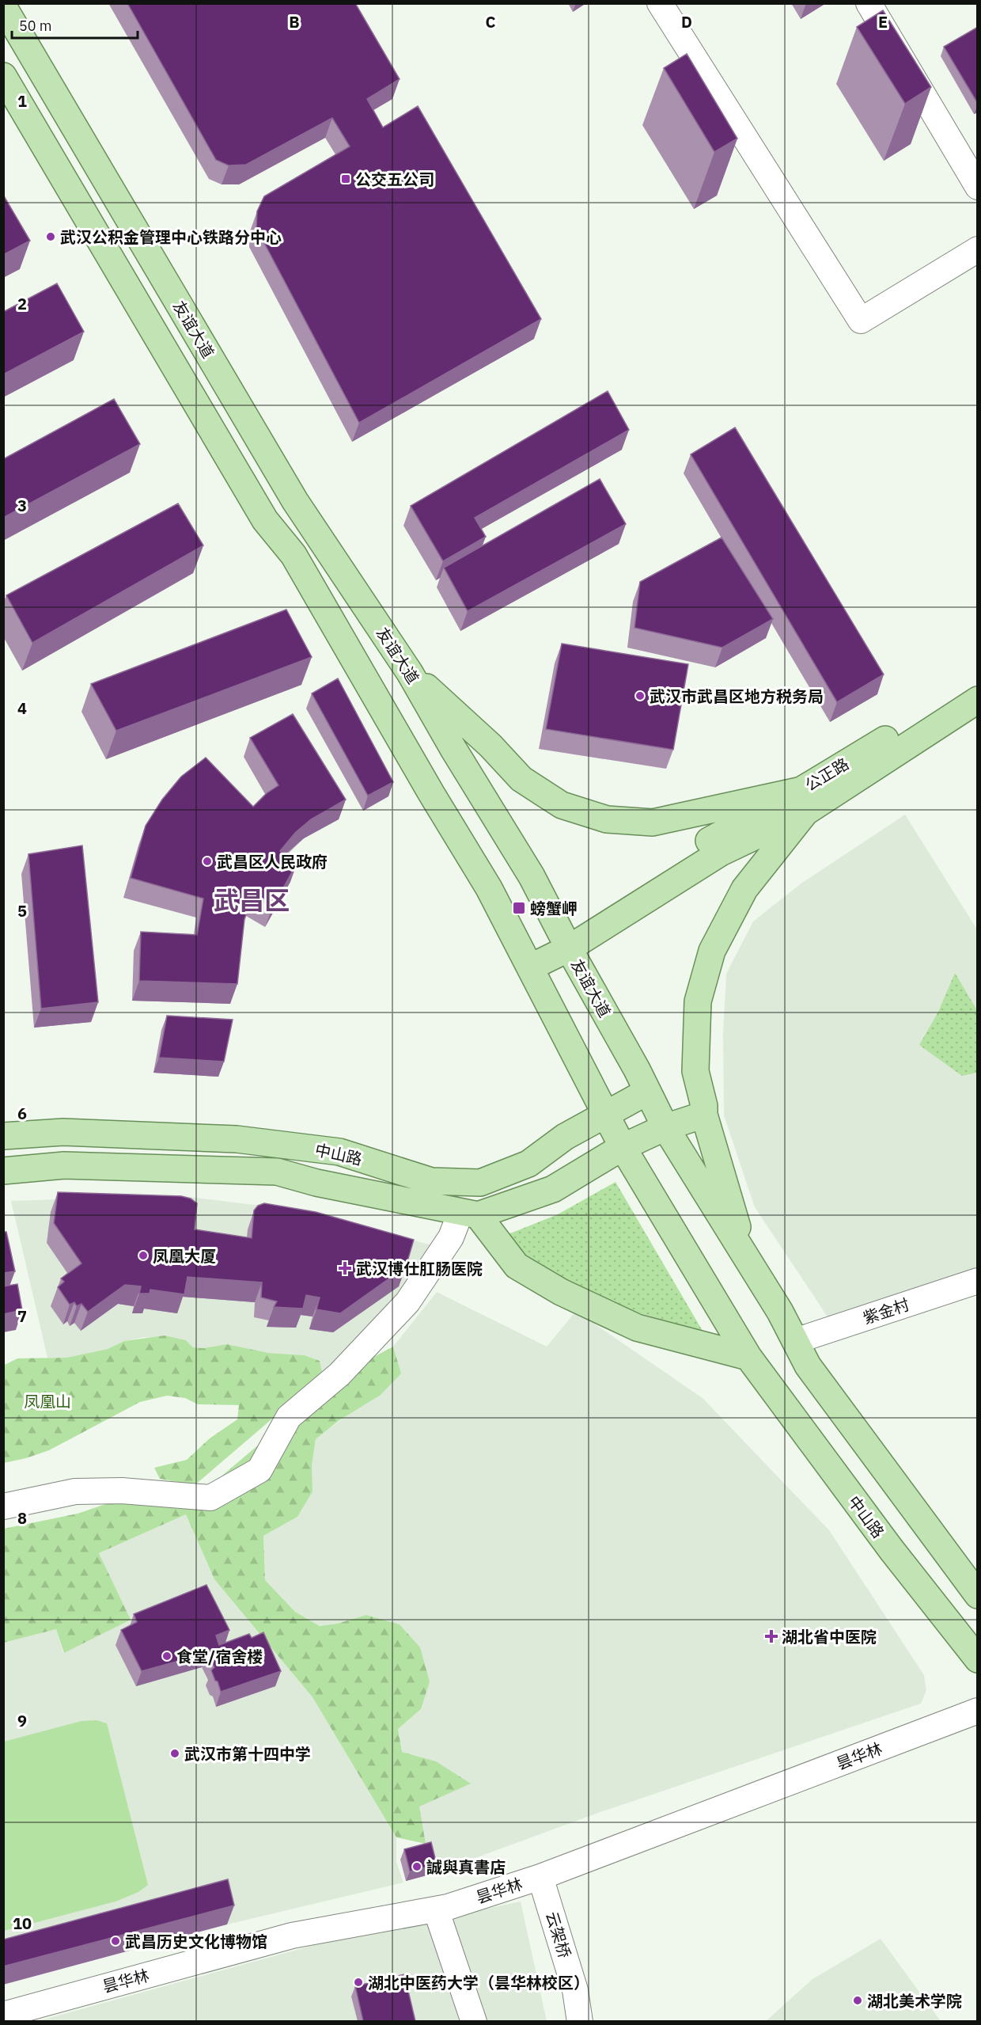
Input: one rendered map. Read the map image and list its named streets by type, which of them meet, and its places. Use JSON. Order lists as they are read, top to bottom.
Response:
{
  "streets": {
    "main road": ["友谊大道", "公正路", "中山路"],
    "street": ["紫金村", "昙华林", "云架桥"]
  },
  "crossings": [
    ["友谊大道", "公正路"],
    ["友谊大道", "中山路"],
    ["友谊大道", "紫金村"],
    ["昙华林", "云架桥"]
  ],
  "districts": ["武昌区"],
  "parks": ["凤凰山"],
  "places": {
    "transit": ["公交五公司", "螃蟹岬"],
    "other": [
      "武汉公积金管理中心铁路分中心",
      "武汉市武昌区地方税务局",
      "武昌区人民政府",
      "凤凰大厦",
      "食堂/宿舍楼",
      "武汉市第十四中学",
      "誠與真書店",
      "武昌历史文化博物馆",
      "湖北中医药大学（昙华林校区）",
      "湖北美术学院"
    ],
    "health": ["武汉博仕肛肠医院", "湖北省中医院"]
  },
  "scale_bar": "50 m",
  "grid": {
    "columns": [
      "B",
      "C",
      "D",
      "E"
    ],
    "rows": [
      "1",
      "2",
      "3",
      "4",
      "5",
      "6",
      "7",
      "8",
      "9",
      "10"
    ]
  }
}
